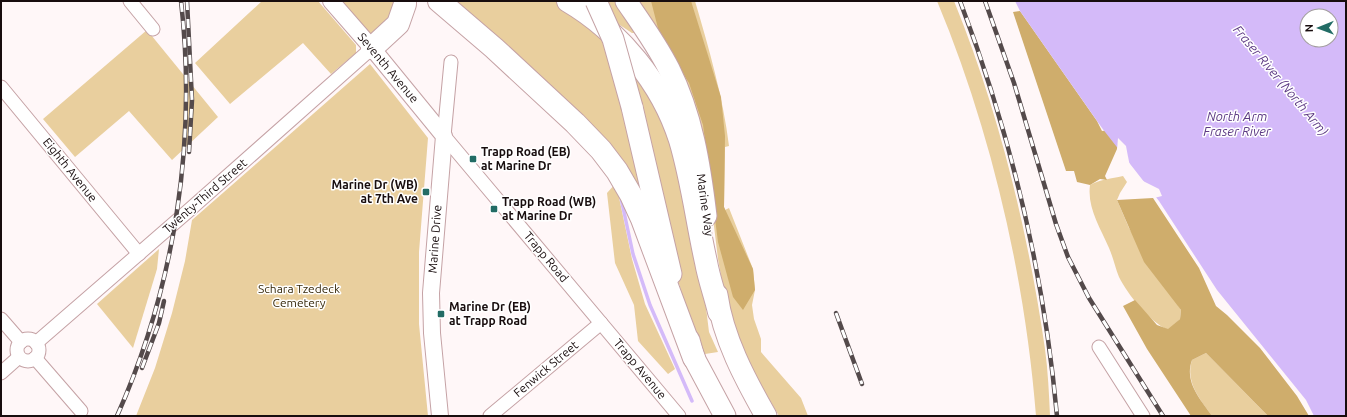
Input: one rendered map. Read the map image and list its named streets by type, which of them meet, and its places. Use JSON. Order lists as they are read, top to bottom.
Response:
{
  "streets": {
    "main road": ["Marine Way"],
    "street": [
      "Seventh Avenue",
      "Eighth Avenue",
      "Twenty-Third Street",
      "Marine Drive",
      "Trapp Road",
      "Fenwick Street",
      "Trapp Avenue"
    ]
  },
  "crossings": [
    ["Seventh Avenue", "Twenty-Third Street"],
    ["Seventh Avenue", "Marine Drive"],
    ["Seventh Avenue", "Trapp Road"],
    ["Eighth Avenue", "Twenty-Third Street"],
    ["Marine Drive", "Trapp Road"],
    ["Trapp Road", "Fenwick Street"],
    ["Trapp Road", "Trapp Avenue"],
    ["Fenwick Street", "Trapp Avenue"]
  ],
  "water": ["Fraser River (North Arm)", "North Arm Fraser River"],
  "parks": ["Schara Tzedeck Cemetery"],
  "places": {
    "transit": [
      "Trapp Road (EB) at Marine Dr",
      "Marine Dr (WB) at 7th Ave",
      "Trapp Road (WB) at Marine Dr",
      "Marine Dr (EB) at Trapp Road"
    ]
  },
  "north": "left"
}
